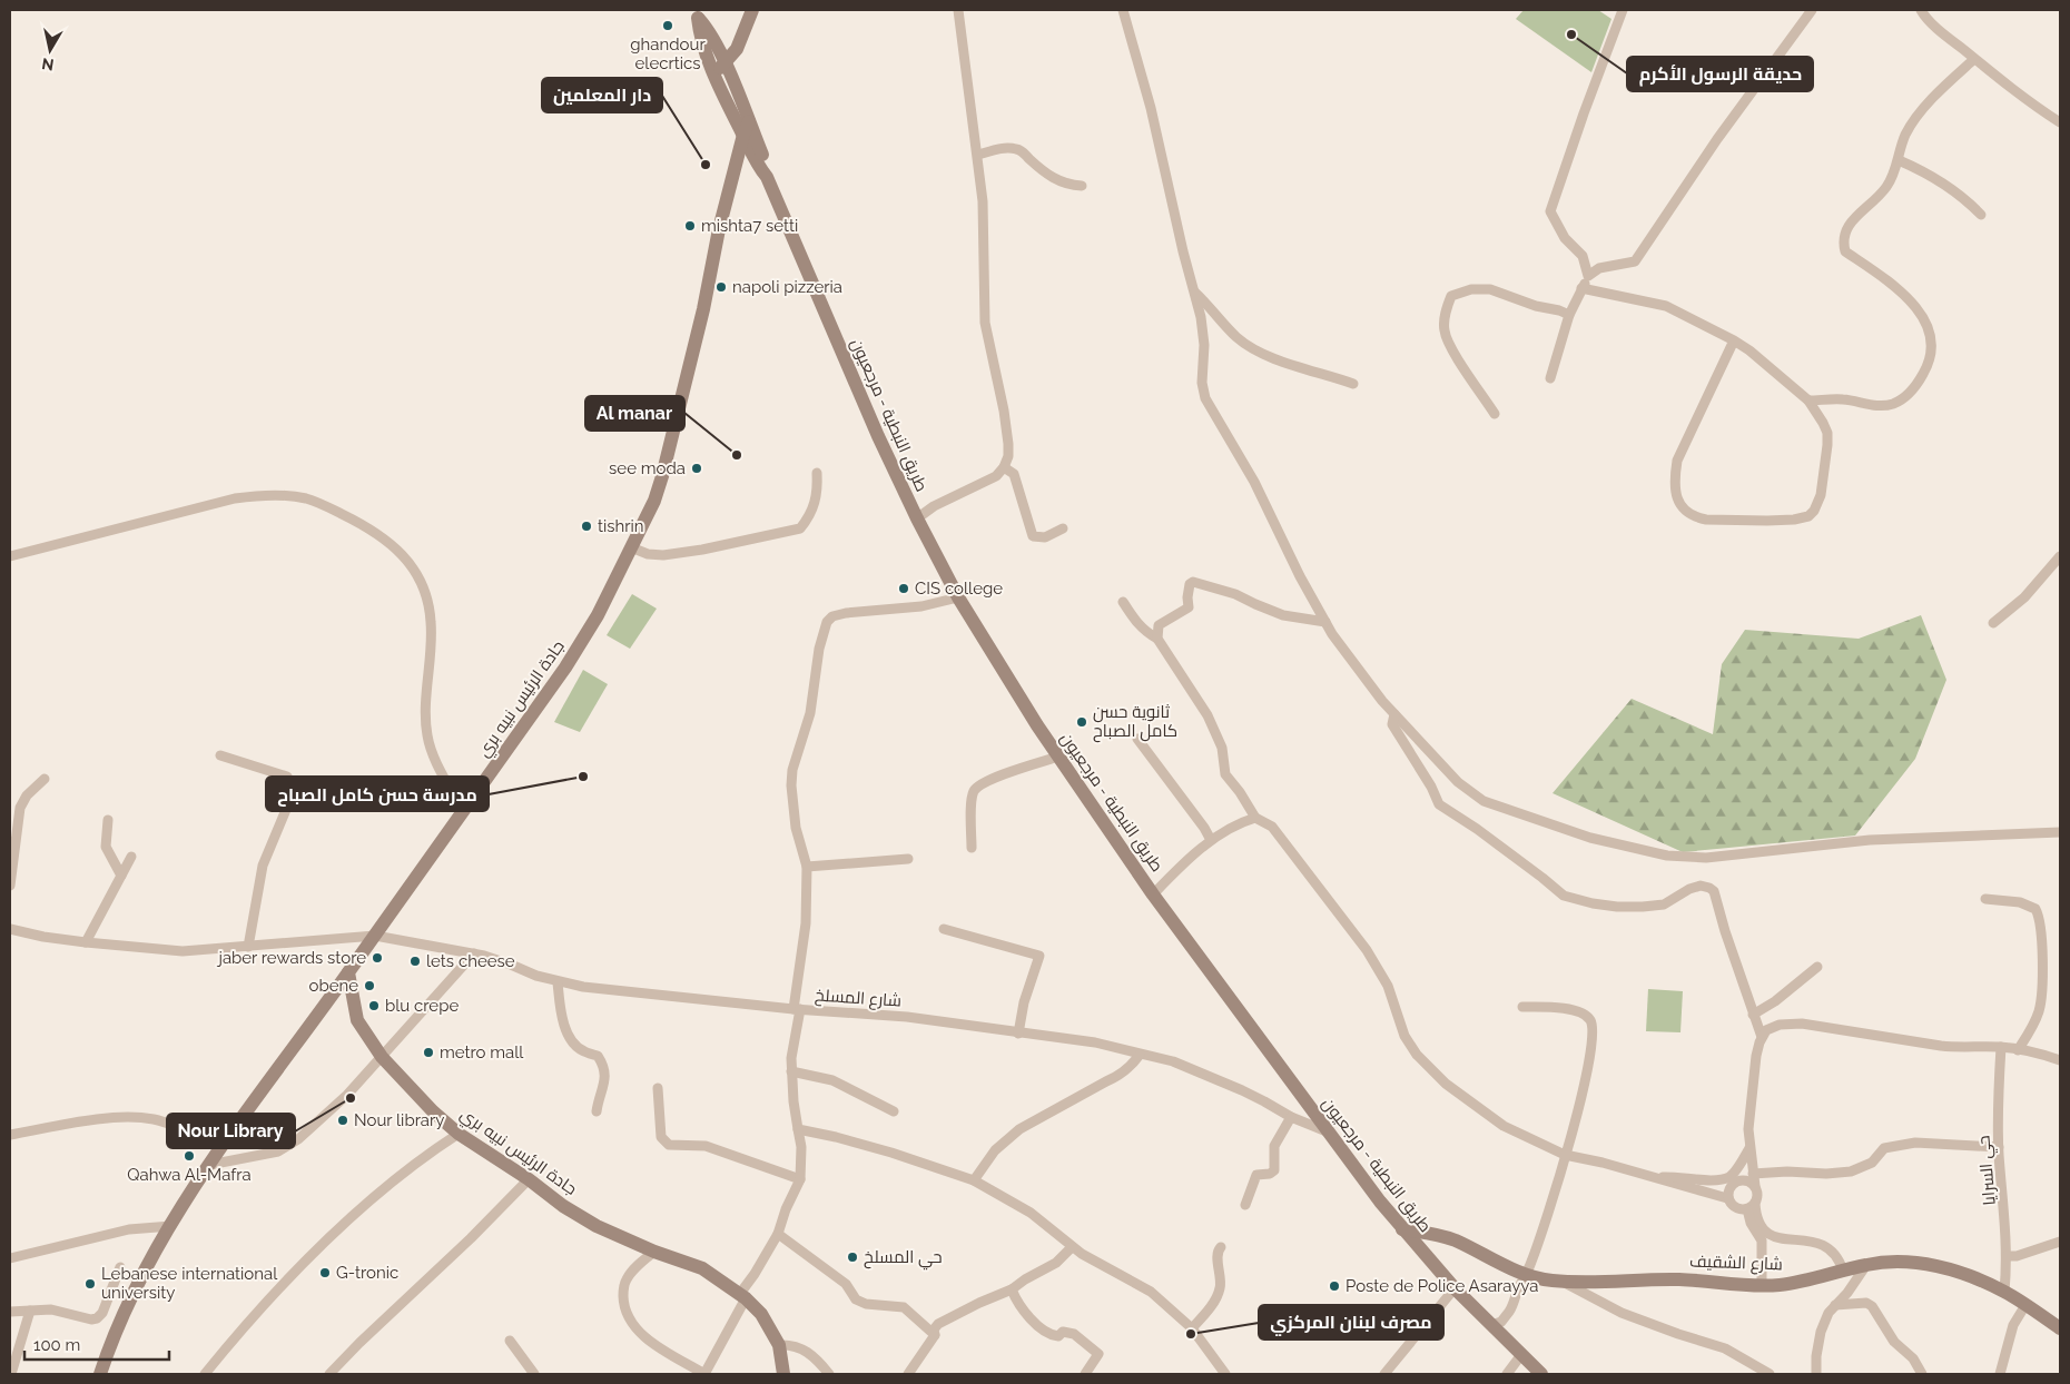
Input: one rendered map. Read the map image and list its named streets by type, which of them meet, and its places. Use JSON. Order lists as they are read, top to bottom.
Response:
{
  "streets": {
    "main road": ["طريق النبطية - مرجعيون", "جادة الرئيس نبيه بري", "شارع الشقيف"],
    "street": ["شارع المسلخ", "حي السرايا"]
  },
  "crossings": [
    ["طريق النبطية - مرجعيون", "جادة الرئيس نبيه بري"],
    ["طريق النبطية - مرجعيون", "شارع المسلخ"],
    ["طريق النبطية - مرجعيون", "شارع الشقيف"],
    ["جادة الرئيس نبيه بري", "شارع المسلخ"],
    ["حي السرايا", "شارع الشقيف"]
  ],
  "places": [
    "ghandour elecrtics",
    "حديقة الرسول الأكرم",
    "دار المعلمين",
    "mishta7 setti",
    "napoli pizzeria",
    "Al manar",
    "see moda",
    "tishrin",
    "CIS college",
    "ثانوية حسن كامل الصباح",
    "مدرسة حسن كامل الصباح",
    "jaber rewards store",
    "lets cheese",
    "obene",
    "blu crepe",
    "metro mall",
    "Nour Library",
    "Nour library",
    "Qahwa Al-Mafra",
    "حي المسلخ",
    "G-tronic",
    "Lebanese international university",
    "Poste de Police Asarayya",
    "مصرف لبنان المركزي"
  ],
  "scale_bar": "100 m",
  "north": "bottom"
}
